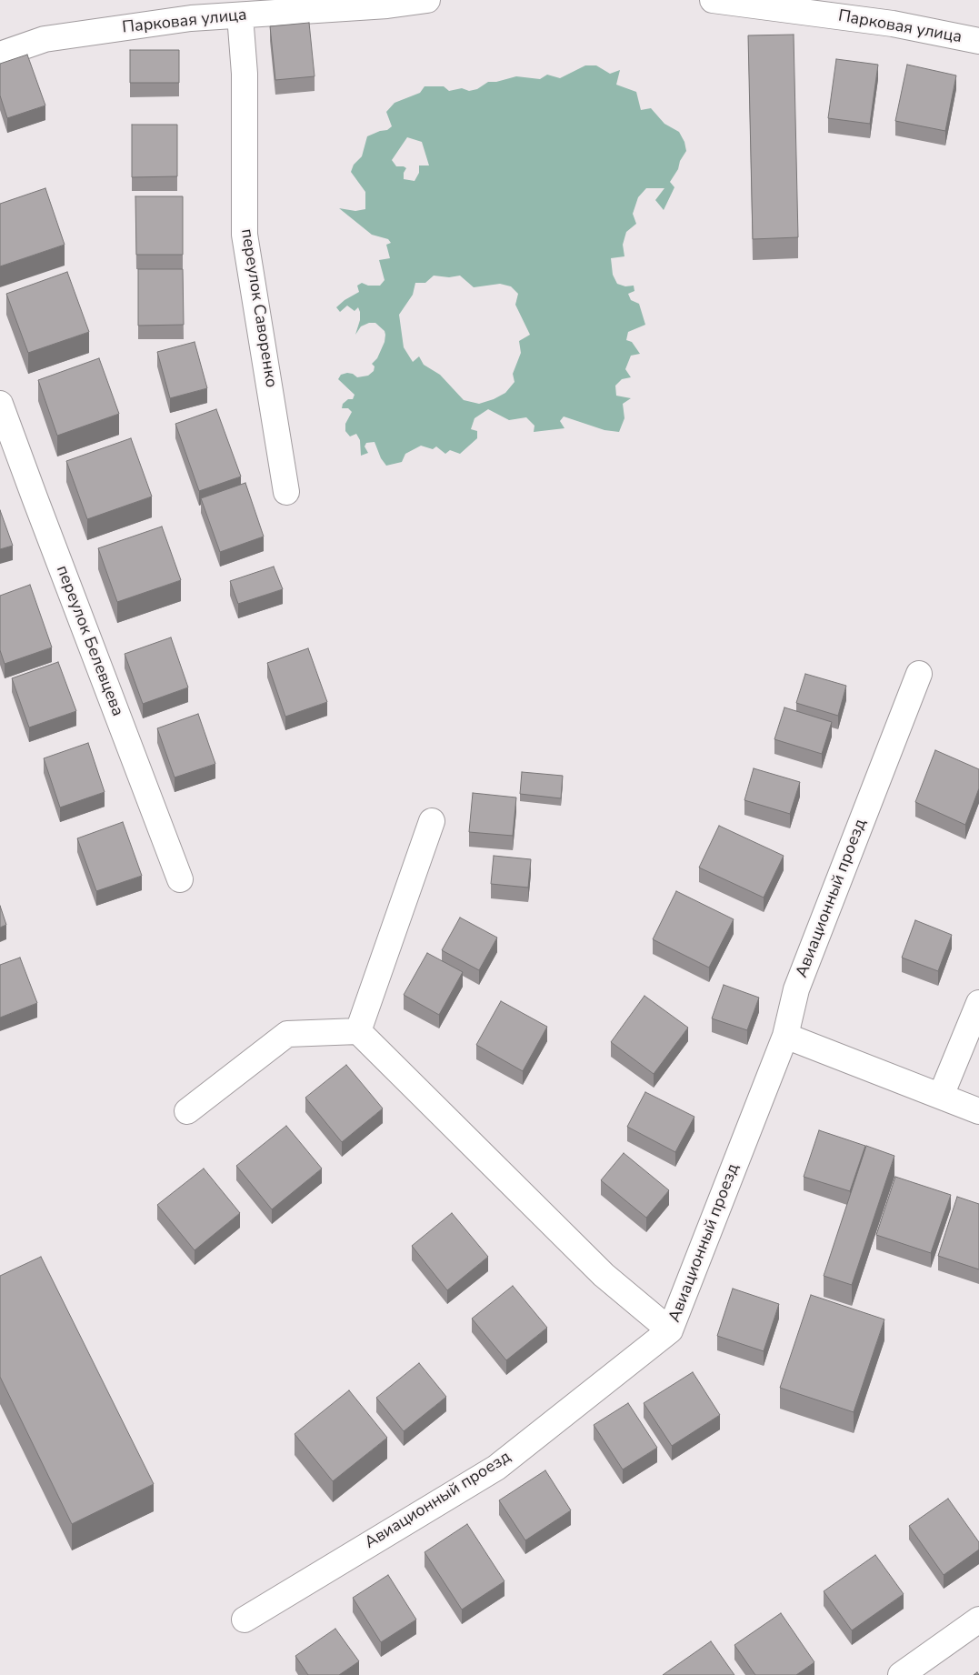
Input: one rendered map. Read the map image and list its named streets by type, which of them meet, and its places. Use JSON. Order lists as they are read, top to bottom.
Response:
{
  "streets": {
    "street": [
      "Парковая улица",
      "переулок Саворенко",
      "переулок Белевцева",
      "Авиационный проезд"
    ]
  },
  "crossings": [
    ["Парковая улица", "переулок Саворенко"]
  ]
}
